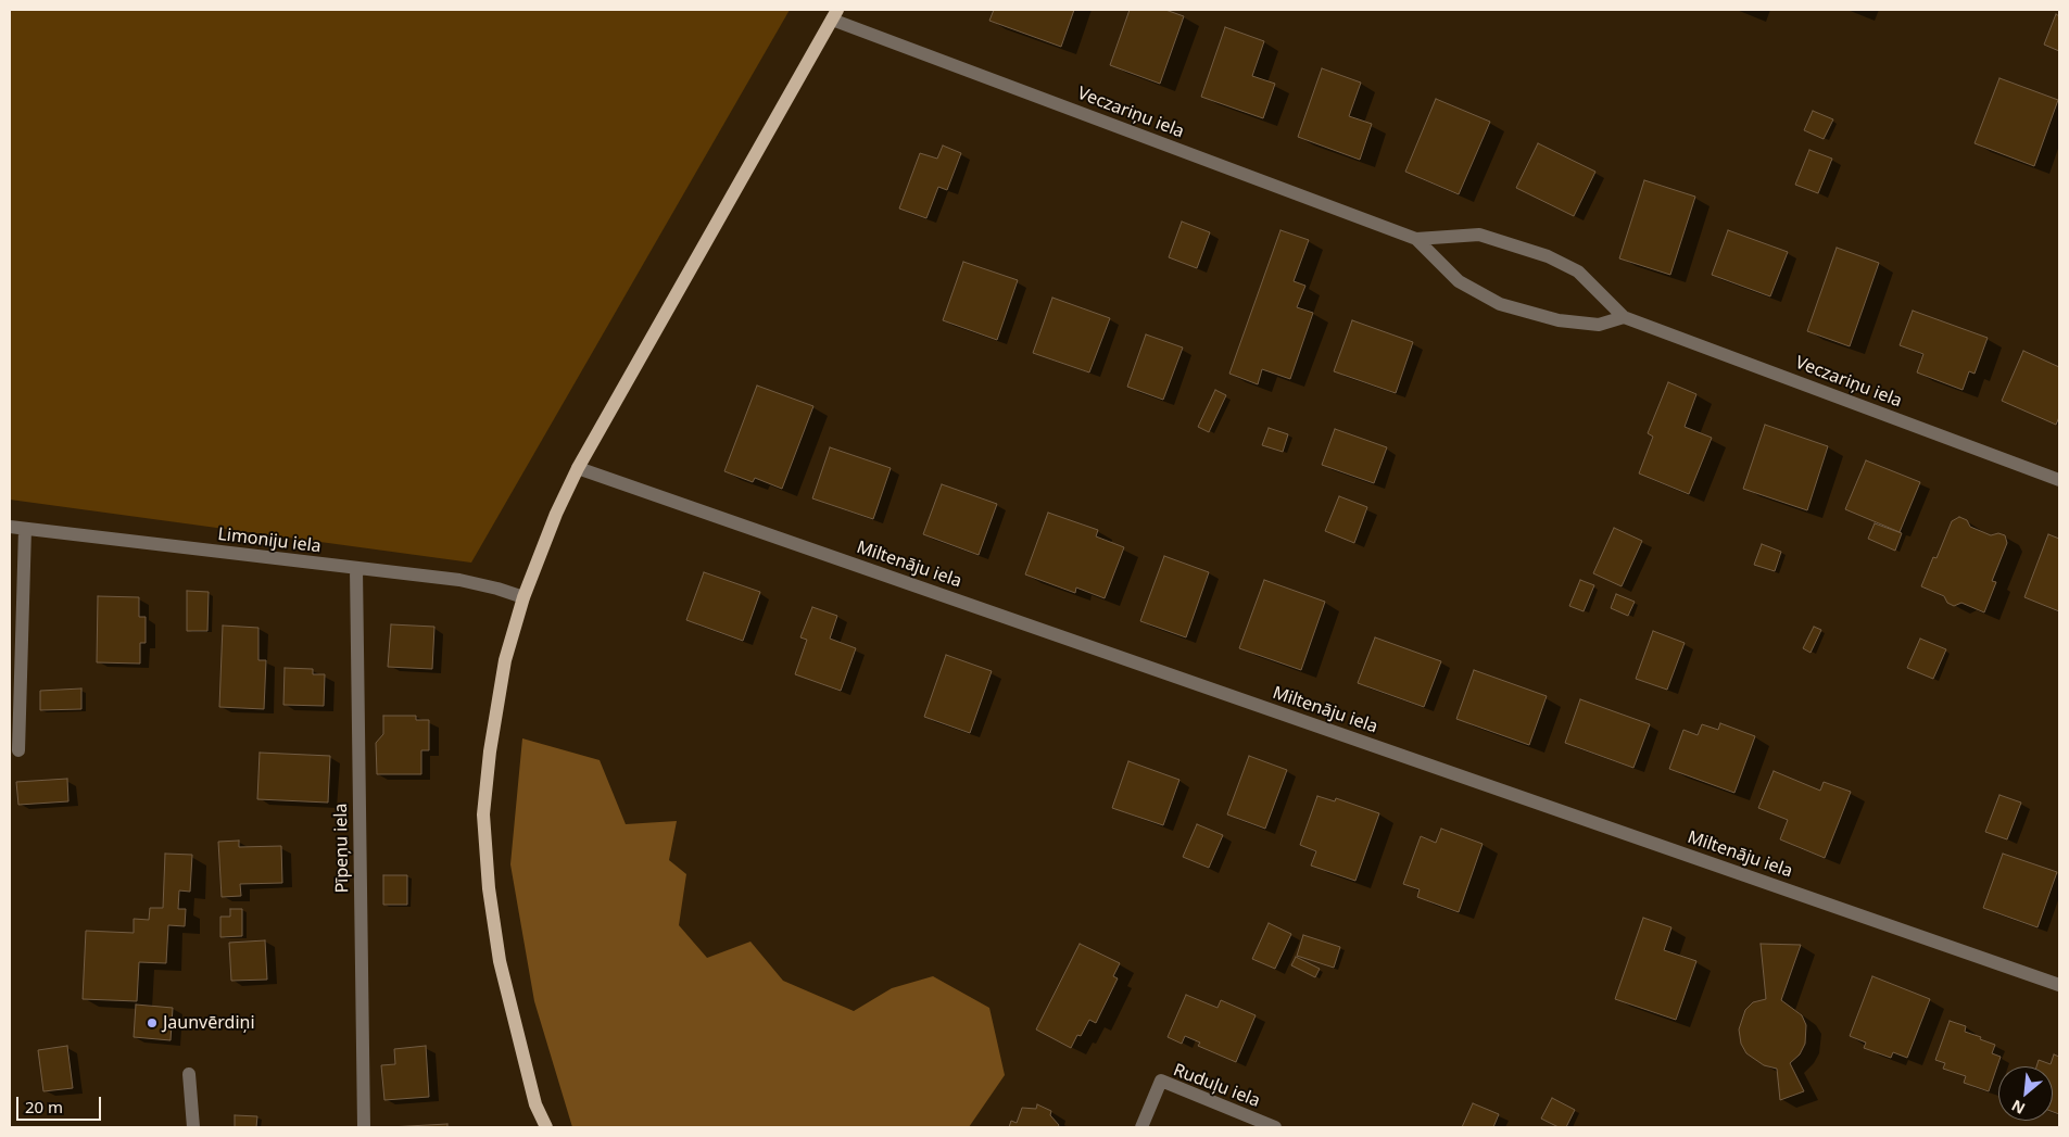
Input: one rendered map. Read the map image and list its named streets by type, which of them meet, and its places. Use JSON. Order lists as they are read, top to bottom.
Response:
{
  "streets": {
    "street": [
      "Veczariņu iela",
      "Limoniju iela",
      "Miltenāju iela",
      "Pīpeņu iela",
      "Ruduļu iela"
    ]
  },
  "crossings": [
    ["Limoniju iela", "Pīpeņu iela"]
  ],
  "places": ["Jaunvērdiņi"],
  "scale_bar": "20 m",
  "north": "bottom left"
}
